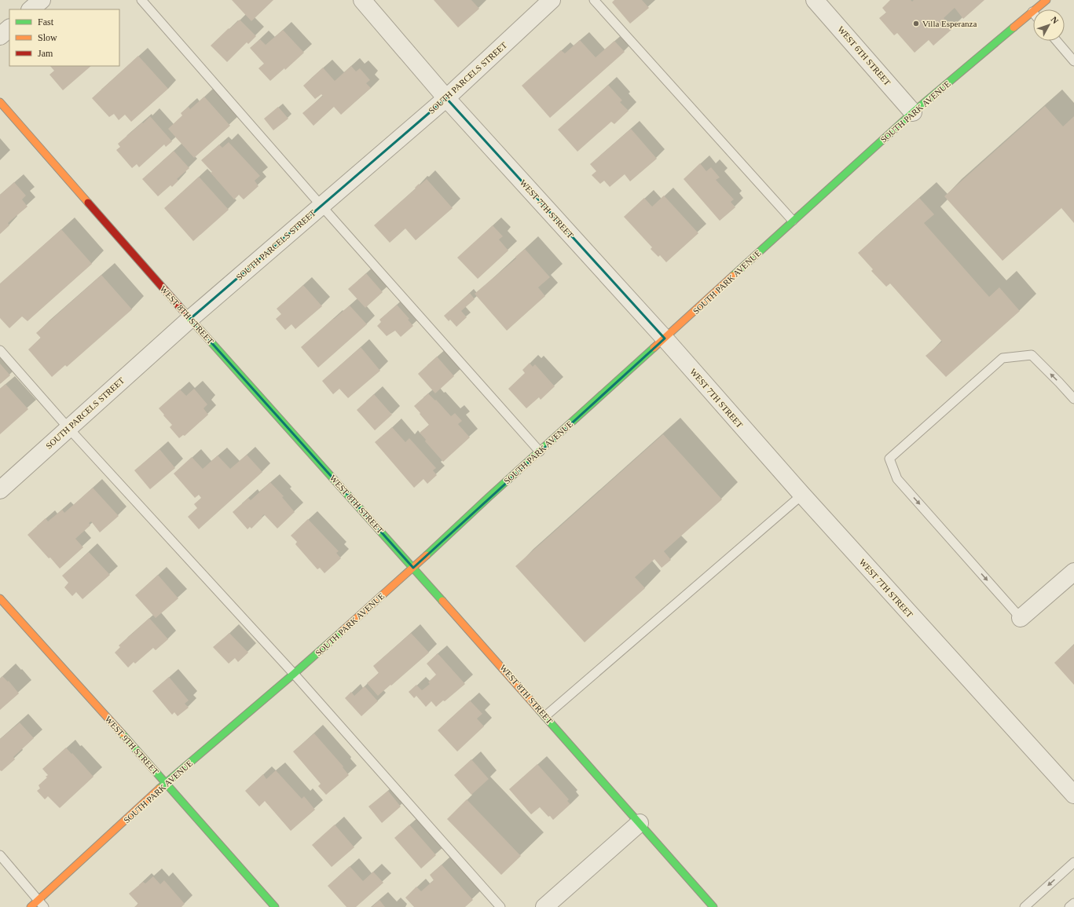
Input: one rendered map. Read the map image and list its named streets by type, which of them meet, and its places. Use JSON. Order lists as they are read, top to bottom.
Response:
{
  "streets": {
    "street": [
      "WEST 6TH STREET",
      "SOUTH PARCELS STREET",
      "SOUTH PARK AVENUE",
      "WEST 7TH STREET",
      "WEST 8TH STREET",
      "WEST 9TH STREET"
    ]
  },
  "crossings": [
    ["WEST 6TH STREET", "SOUTH PARK AVENUE"],
    ["SOUTH PARCELS STREET", "WEST 7TH STREET"],
    ["SOUTH PARCELS STREET", "WEST 8TH STREET"],
    ["SOUTH PARK AVENUE", "WEST 7TH STREET"],
    ["SOUTH PARK AVENUE", "WEST 8TH STREET"],
    ["SOUTH PARK AVENUE", "WEST 9TH STREET"]
  ],
  "places": ["Villa Esperanza"],
  "legend": ["Fast", "Slow", "Jam"],
  "north": "top right"
}
